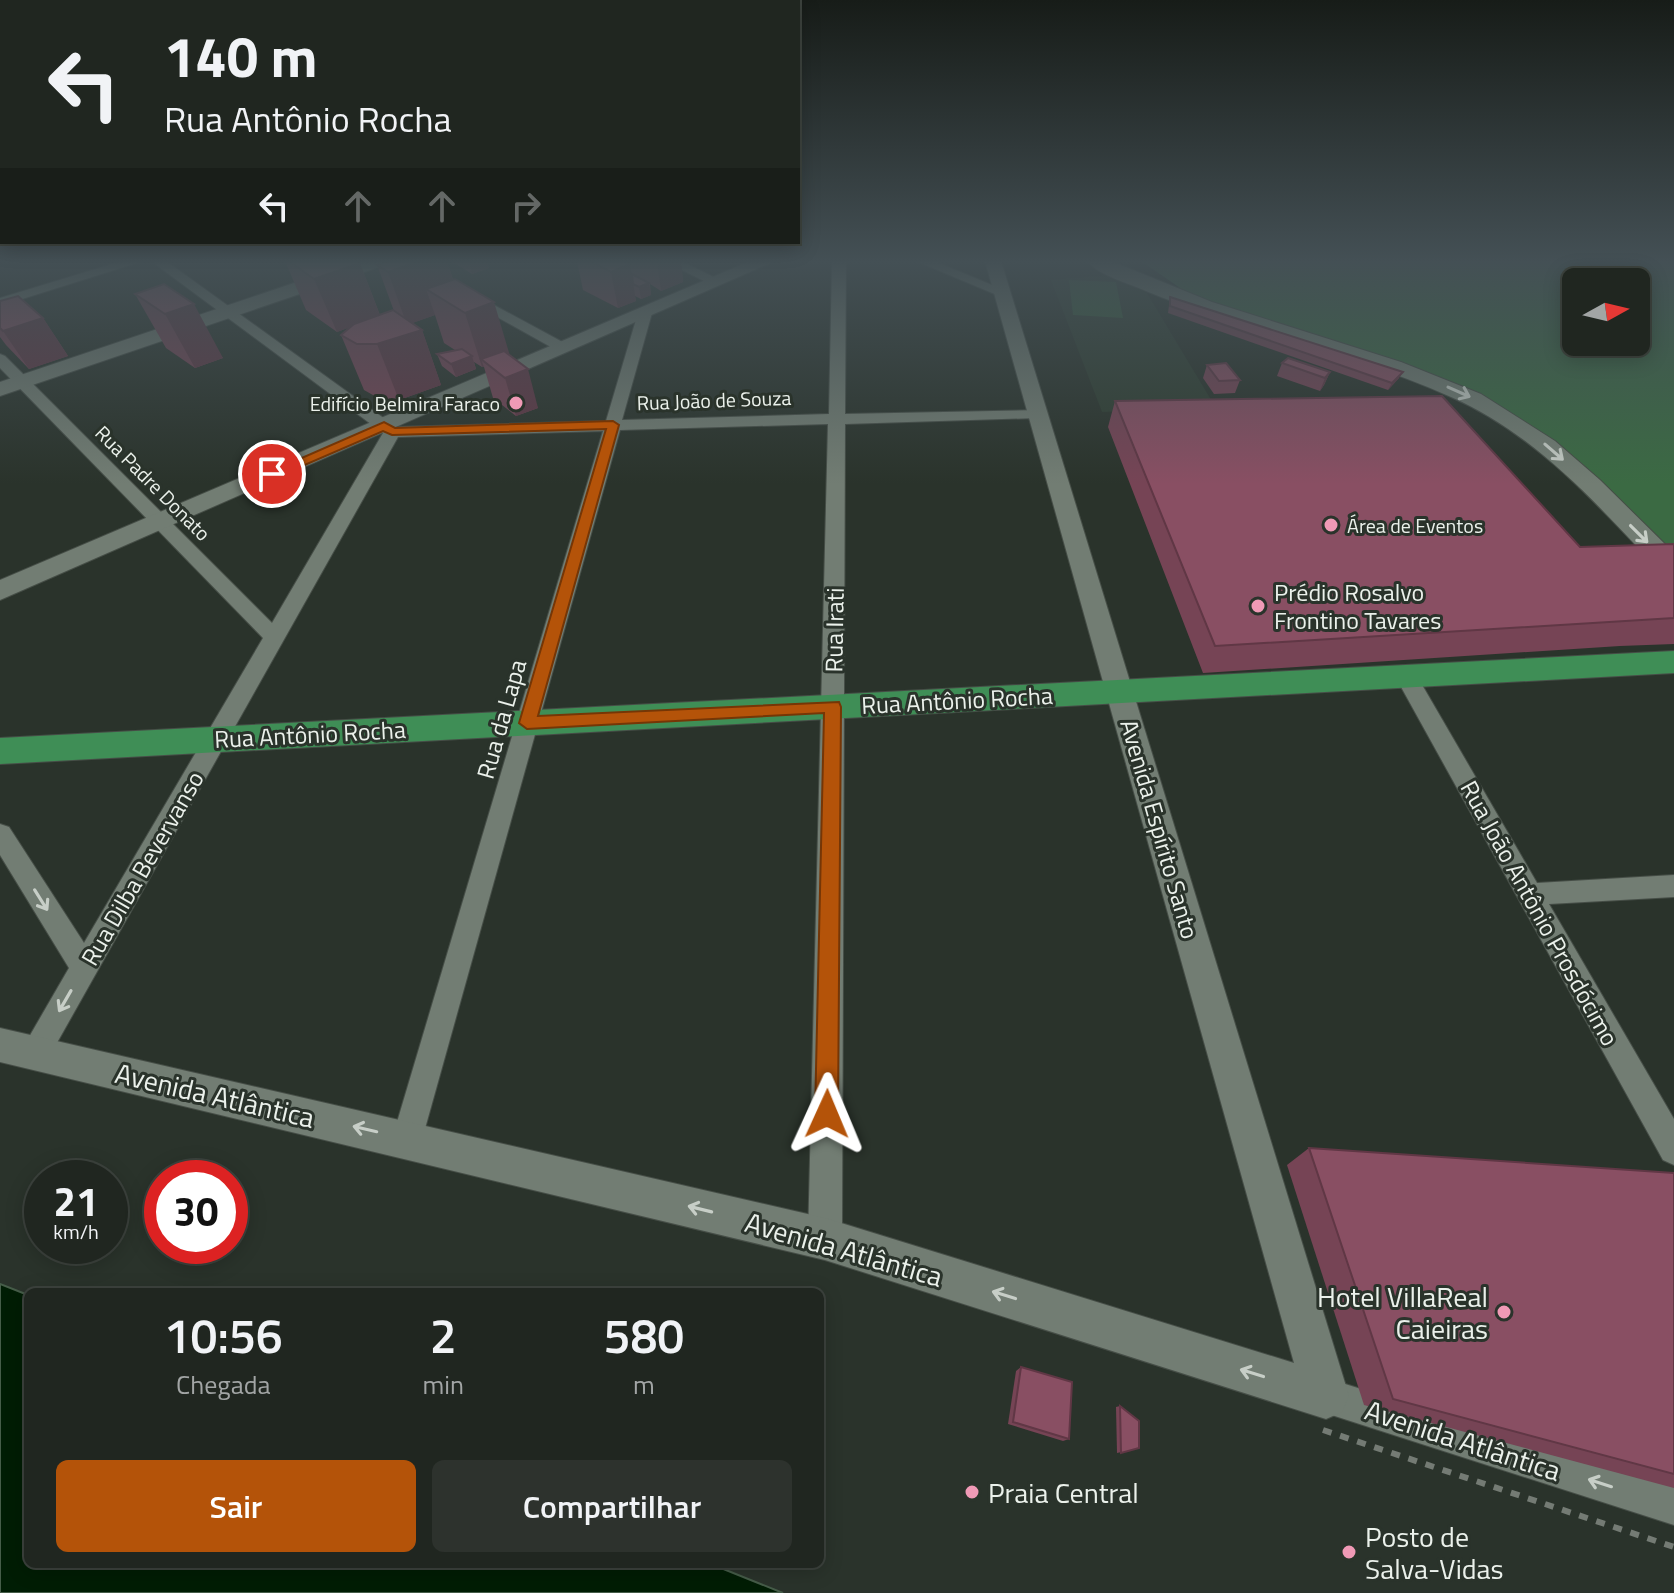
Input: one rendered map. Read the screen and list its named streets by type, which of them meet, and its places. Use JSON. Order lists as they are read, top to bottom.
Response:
{
  "streets": {
    "main road": ["Rua Antônio Rocha"],
    "street": [
      "Rua João de Souza",
      "Rua Padre Donato",
      "Rua Irati",
      "Rua da Lapa",
      "Avenida Espírito Santo",
      "Rua Dilba Bevervanso",
      "Rua João Antônio Prosdócimo",
      "Avenida Atlântica"
    ]
  },
  "crossings": [
    ["Rua João de Souza", "Rua Irati"],
    ["Rua João de Souza", "Rua da Lapa"],
    ["Rua João de Souza", "Avenida Espírito Santo"],
    ["Rua João de Souza", "Rua Dilba Bevervanso"],
    ["Rua Padre Donato", "Rua Dilba Bevervanso"],
    ["Rua Irati", "Rua Antônio Rocha"],
    ["Rua Irati", "Avenida Atlântica"],
    ["Rua Antônio Rocha", "Rua da Lapa"],
    ["Rua Antônio Rocha", "Avenida Espírito Santo"],
    ["Rua Antônio Rocha", "Rua Dilba Bevervanso"],
    ["Rua Antônio Rocha", "Rua João Antônio Prosdócimo"],
    ["Rua da Lapa", "Avenida Atlântica"],
    ["Avenida Espírito Santo", "Avenida Atlântica"],
    ["Rua Dilba Bevervanso", "Avenida Atlântica"]
  ],
  "one_way": ["Avenida Atlântica"],
  "places": [
    "Edifício Belmira Faraco",
    "Área de Eventos",
    "Prédio Rosalvo Frontino Tavares",
    "Hotel VillaReal Caieiras",
    "Praia Central",
    "Posto de Salva-Vidas"
  ],
  "north": "right",
  "page": {
    "turn": ["140 m", "Rua Antônio Rocha"],
    "speed": "21 km/h",
    "limit": "30",
    "eta": [
      "10:56",
      "Chegada",
      "2",
      "min",
      "580",
      "m"
    ],
    "buttons": ["Sair", "Compartilhar"]
  }
}
